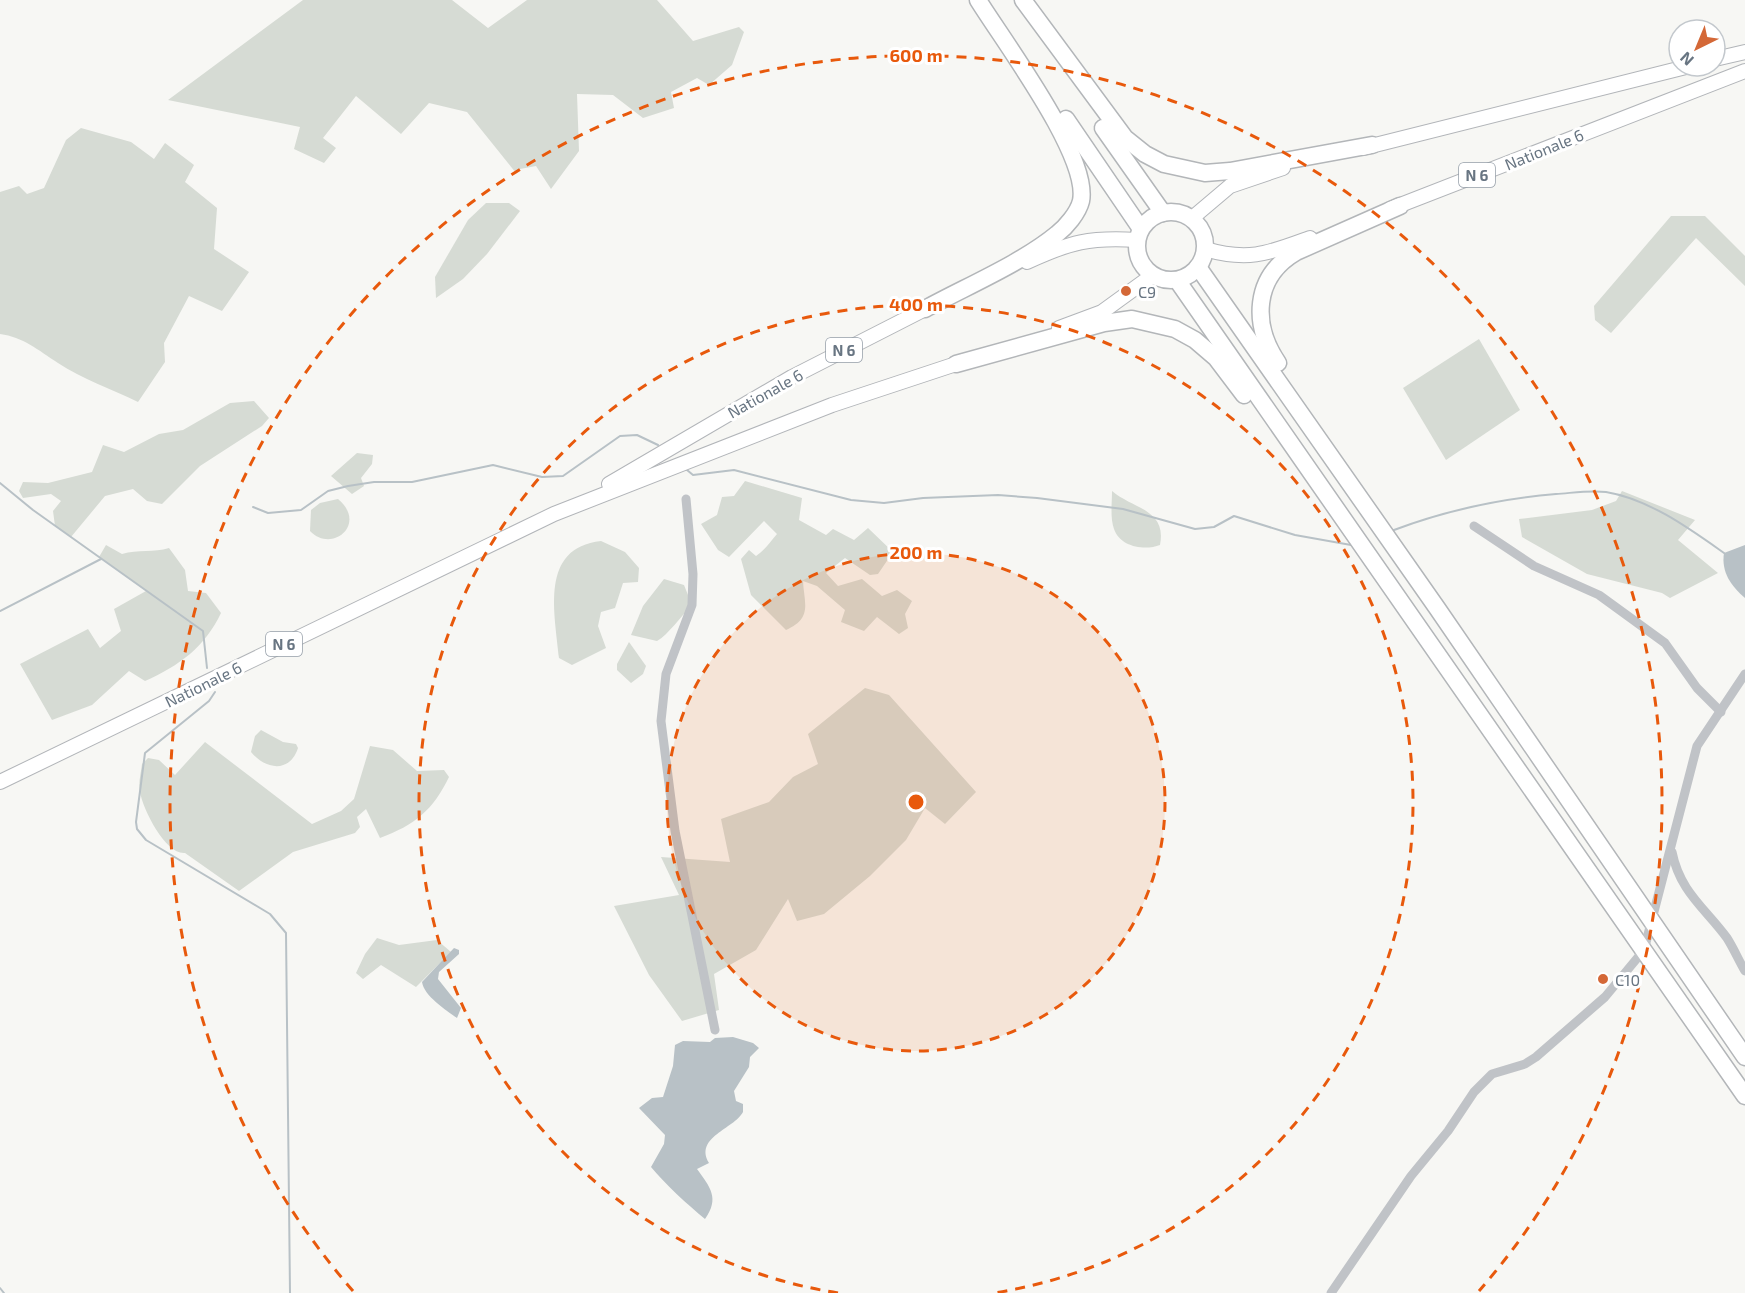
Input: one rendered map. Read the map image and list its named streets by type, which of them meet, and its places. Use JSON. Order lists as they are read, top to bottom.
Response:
{
  "streets": {
    "main road": ["Nationale 6", "N 6"]
  },
  "places": ["C9", "C10"],
  "north": "bottom left",
  "rings": ["600 m", "400 m", "200 m"]
}
